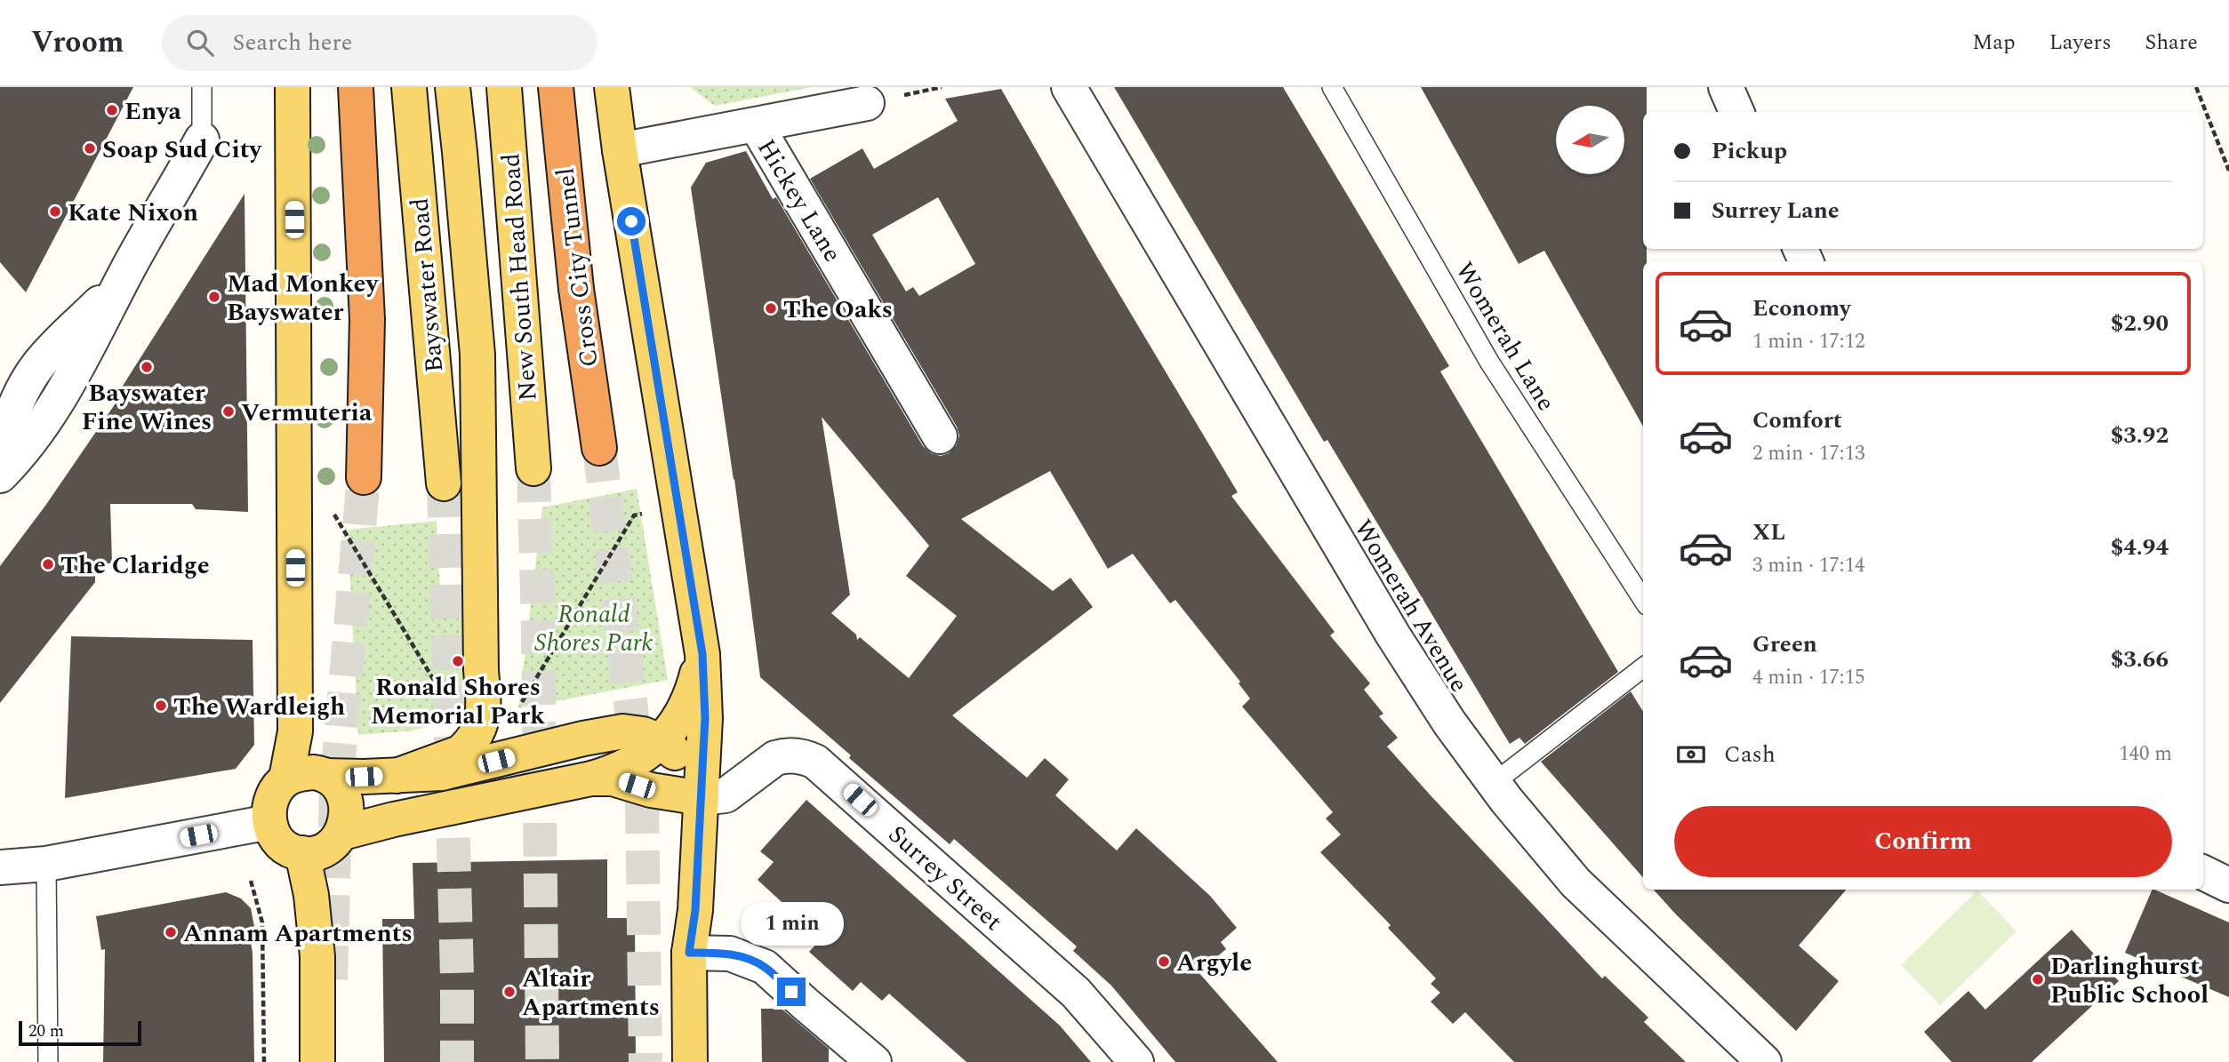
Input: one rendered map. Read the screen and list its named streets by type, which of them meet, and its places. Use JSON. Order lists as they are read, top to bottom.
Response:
{
  "streets": {
    "highway": ["Cross City Tunnel"],
    "main road": ["New South Head Road", "Bayswater Road"],
    "street": ["Hickey Lane", "Womerah Avenue", "Surrey Street"],
    "lane": ["Womerah Lane"]
  },
  "parks": ["Ronald Shores Park"],
  "places": [
    "Enya",
    "Soap Sud City",
    "Kate Nixon",
    "Mad Monkey Bayswater",
    "The Oaks",
    "Bayswater Fine Wines",
    "Vermuteria",
    "The Claridge",
    "Ronald Shores Memorial Park",
    "The Wardleigh",
    "Annam Apartments",
    "Argyle",
    "Darlinghurst Public School",
    "Altair Apartments"
  ],
  "scale_bar": "20 m",
  "north": "left",
  "page": {
    "header": "Vroom",
    "search": "Search here",
    "nav": ["Map", "Layers", "Share"],
    "banner": ["Pickup", "Surrey Lane"],
    "list": [
      {
        "name": "Economy",
        "note": "1 min · 17:12",
        "value": "$2.90"
      },
      {
        "name": "Comfort",
        "note": "2 min · 17:13",
        "value": "$3.92"
      },
      {
        "name": "XL",
        "note": "3 min · 17:14",
        "value": "$4.94"
      },
      {
        "name": "Green",
        "note": "4 min · 17:15",
        "value": "$3.66"
      }
    ],
    "pay": ["Cash", "140 m"],
    "buttons": "Confirm",
    "bubble": "1 min",
    "scale": "20 m"
  }
}
